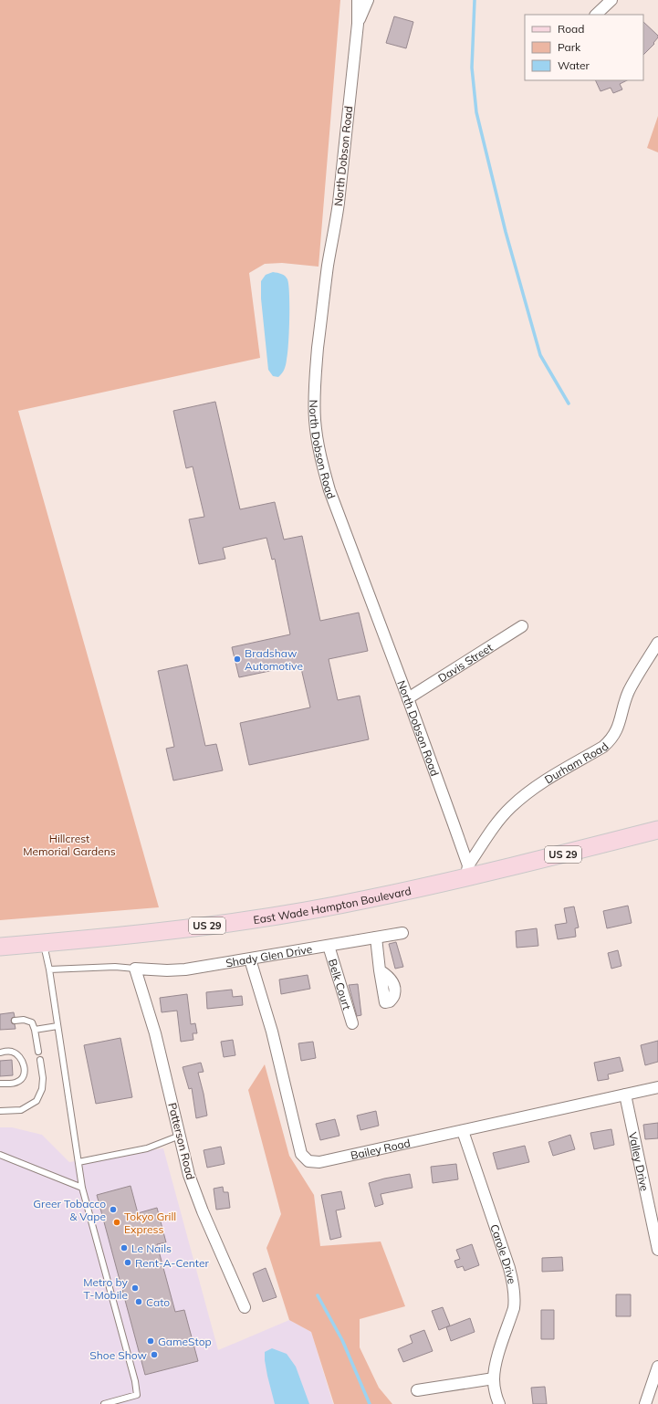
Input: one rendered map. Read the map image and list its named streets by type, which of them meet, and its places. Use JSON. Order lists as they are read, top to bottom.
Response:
{
  "streets": {
    "main road": ["US 29", "East Wade Hampton Boulevard"],
    "street": [
      "North Dobson Road",
      "Davis Street",
      "Durham Road",
      "Shady Glen Drive",
      "Belk Court",
      "Patterson Road",
      "Bailey Road",
      "Valley Drive",
      "Carole Drive"
    ]
  },
  "crossings": [
    ["North Dobson Road", "Davis Street"],
    ["North Dobson Road", "Durham Road"],
    ["North Dobson Road", "East Wade Hampton Boulevard"],
    ["Durham Road", "East Wade Hampton Boulevard"],
    ["Shady Glen Drive", "Belk Court"],
    ["Shady Glen Drive", "Patterson Road"],
    ["Shady Glen Drive", "Bailey Road"],
    ["Bailey Road", "Valley Drive"],
    ["Bailey Road", "Carole Drive"]
  ],
  "parks": ["Hillcrest Memorial Gardens"],
  "places": [
    "Bradshaw Automotive",
    "Greer Tobacco & Vape",
    "Tokyo Grill Express",
    "Le Nails",
    "Rent-A-Center",
    "Metro by T-Mobile",
    "Cato",
    "GameStop",
    "Shoe Show"
  ],
  "legend": ["Road", "Park", "Water"]
}
